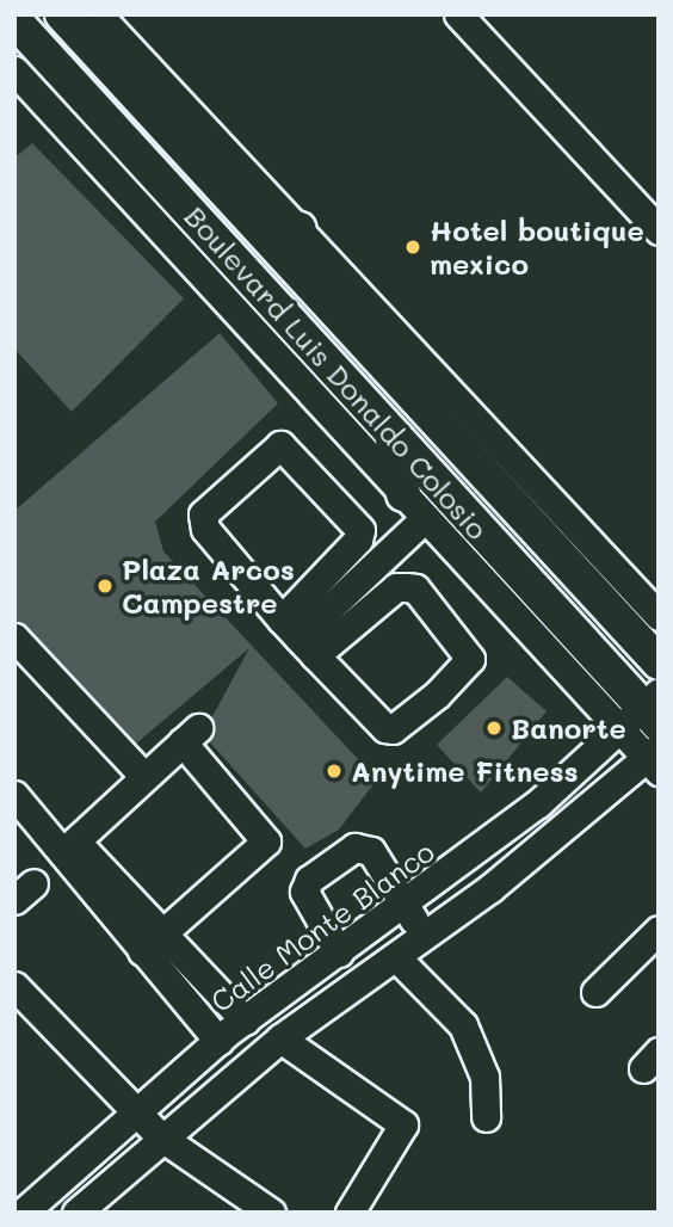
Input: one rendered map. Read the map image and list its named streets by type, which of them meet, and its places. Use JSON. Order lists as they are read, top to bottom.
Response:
{
  "streets": {
    "main road": ["Boulevard Luis Donaldo Colosio"],
    "street": ["Calle Monte Blanco"]
  },
  "crossings": [
    ["Boulevard Luis Donaldo Colosio", "Calle Monte Blanco"]
  ],
  "places": [
    "Hotel boutique mexico",
    "Plaza Arcos Campestre",
    "Banorte",
    "Anytime Fitness"
  ]
}
